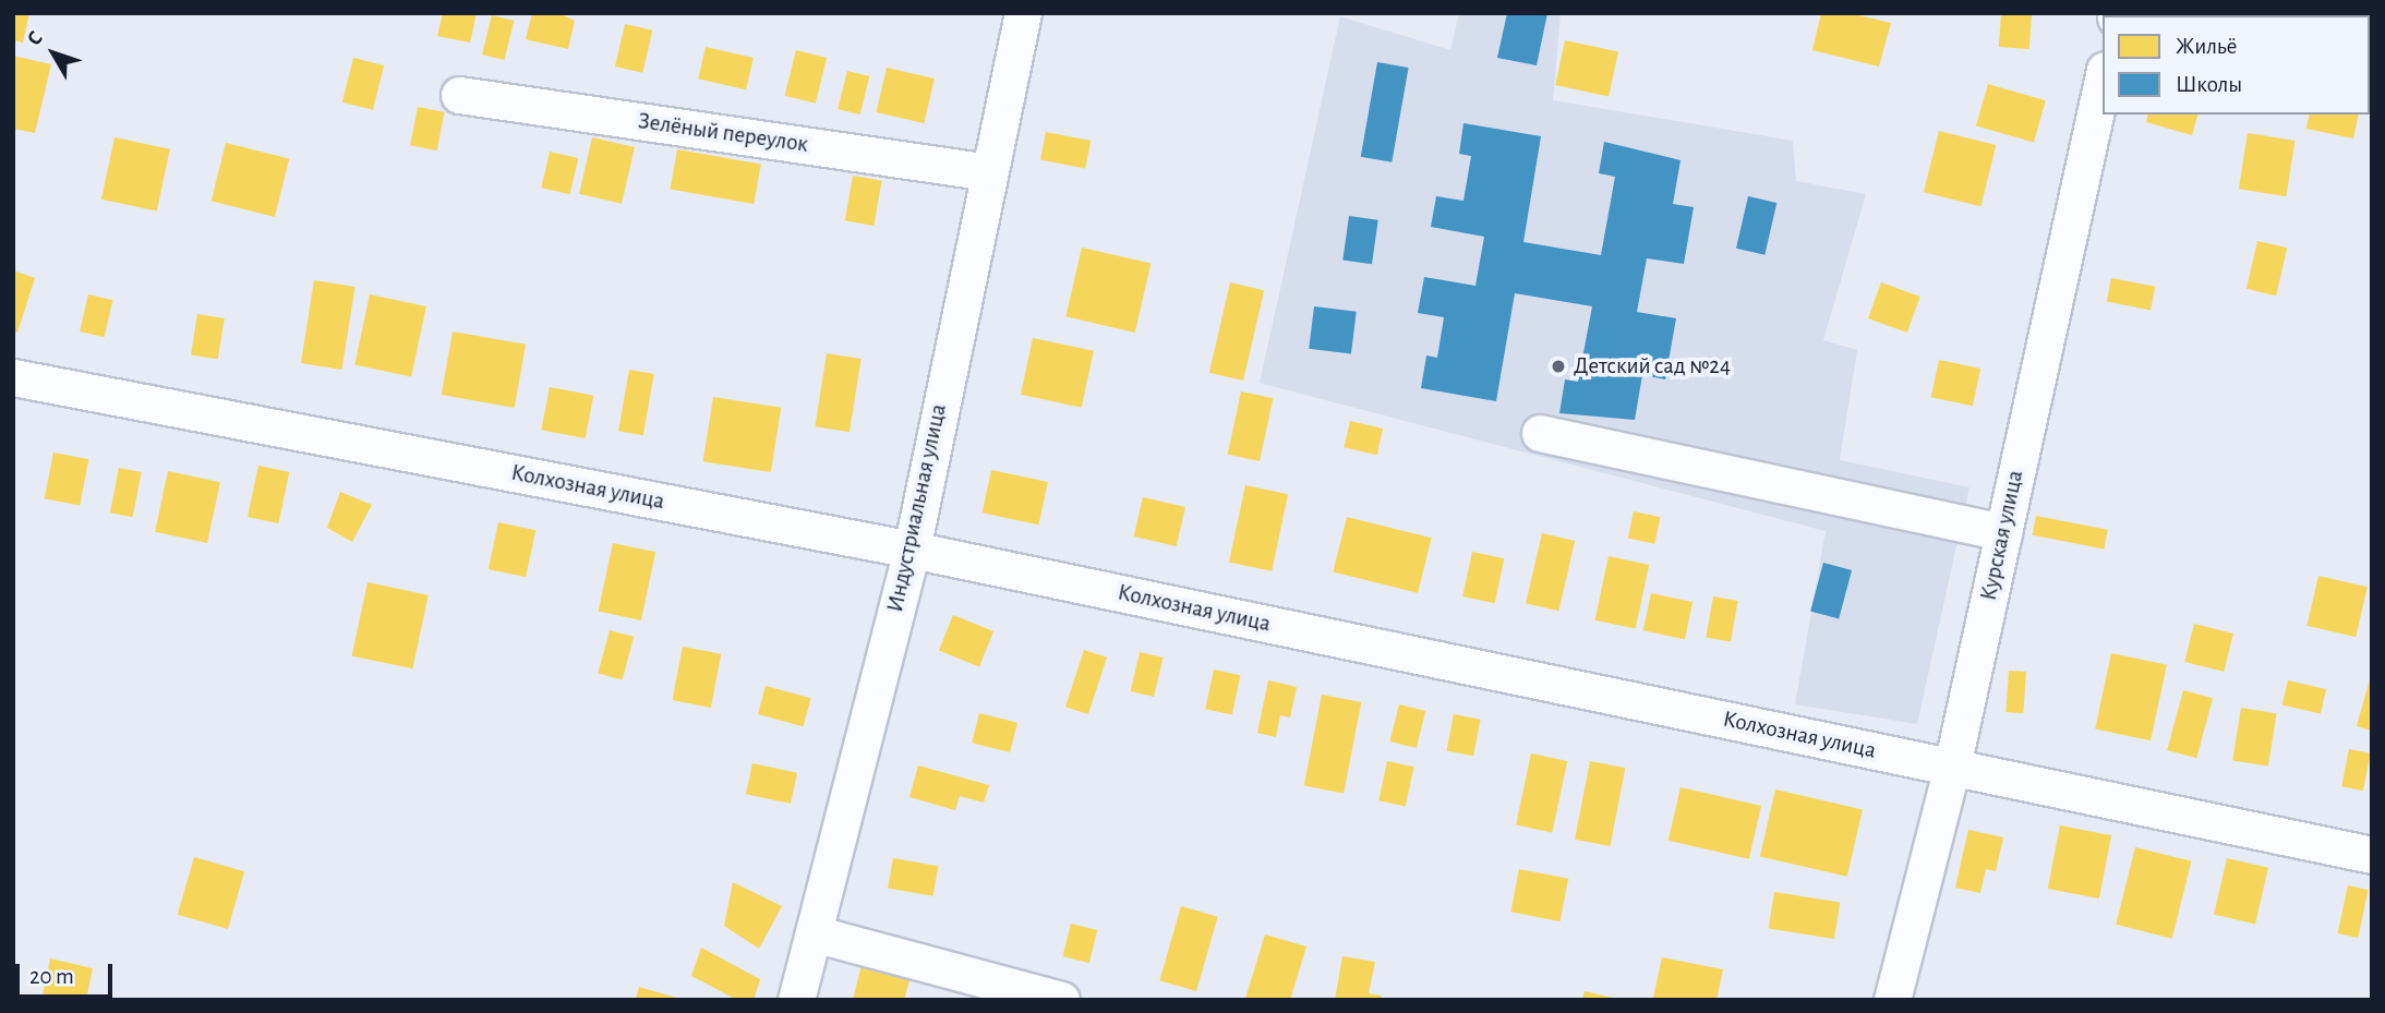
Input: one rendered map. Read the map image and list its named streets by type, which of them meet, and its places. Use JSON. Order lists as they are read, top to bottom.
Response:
{
  "streets": {
    "street": [
      "Зелёный переулок",
      "Колхозная улица",
      "Индустриальная улица",
      "Курская улица"
    ]
  },
  "crossings": [
    ["Зелёный переулок", "Индустриальная улица"],
    ["Колхозная улица", "Индустриальная улица"],
    ["Колхозная улица", "Курская улица"]
  ],
  "places": ["Детский сад №24"],
  "legend": ["Жильё", "Школы"],
  "scale_bar": "20 m",
  "north": "top left"
}
